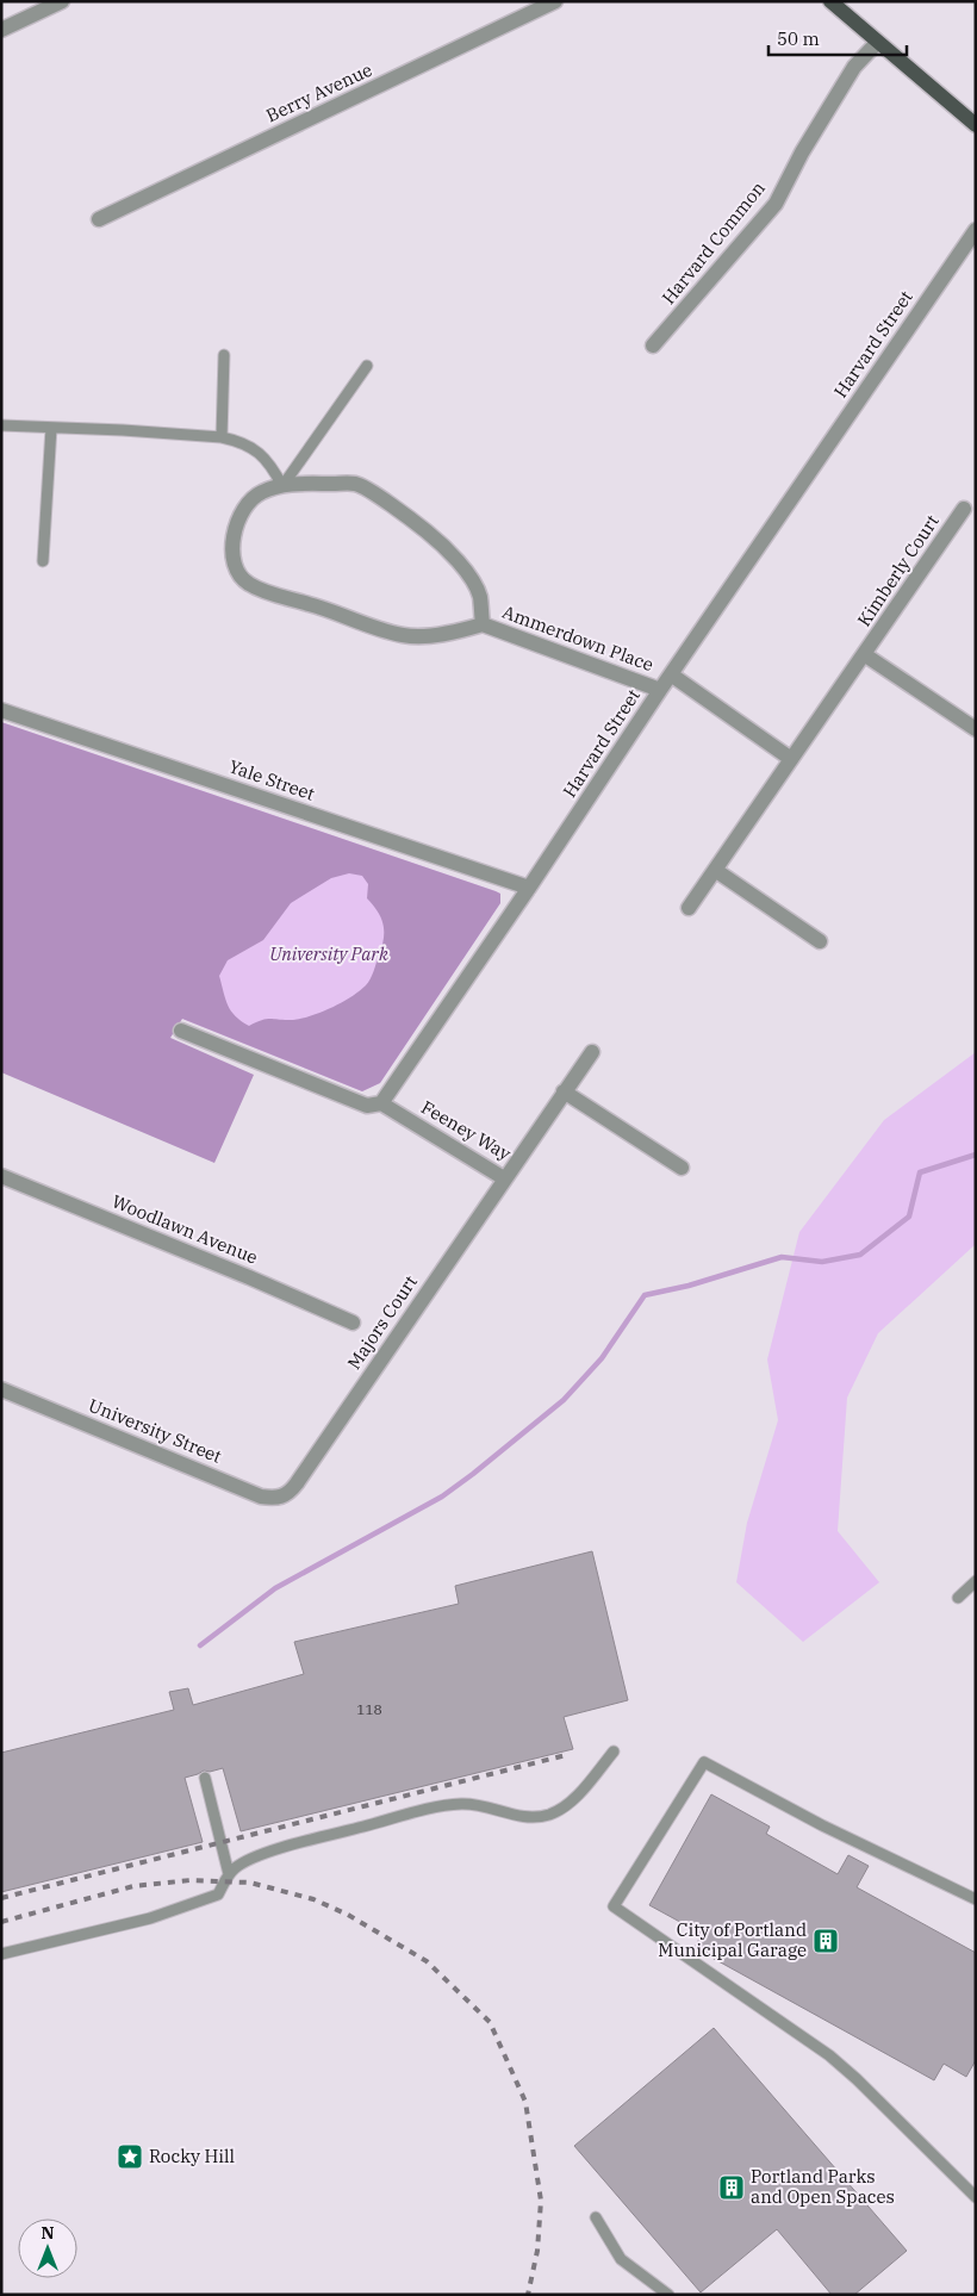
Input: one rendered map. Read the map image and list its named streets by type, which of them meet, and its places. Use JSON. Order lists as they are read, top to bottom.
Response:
{
  "streets": {
    "street": [
      "Berry Avenue",
      "Harvard Common",
      "Harvard Street",
      "Kimberly Court",
      "Ammerdown Place",
      "Yale Street",
      "Feeney Way",
      "Woodlawn Avenue",
      "Majors Court",
      "University Street"
    ]
  },
  "crossings": [
    ["Harvard Street", "Ammerdown Place"],
    ["Harvard Street", "Yale Street"],
    ["Harvard Street", "Feeney Way"],
    ["Feeney Way", "Majors Court"],
    ["Majors Court", "University Street"]
  ],
  "parks": ["University Park"],
  "places": {
    "building": ["City of Portland Municipal Garage", "Portland Parks and Open Spaces"],
    "place": ["Rocky Hill"]
  },
  "house_numbers": ["118"],
  "scale_bar": "50 m",
  "north": "top"
}
